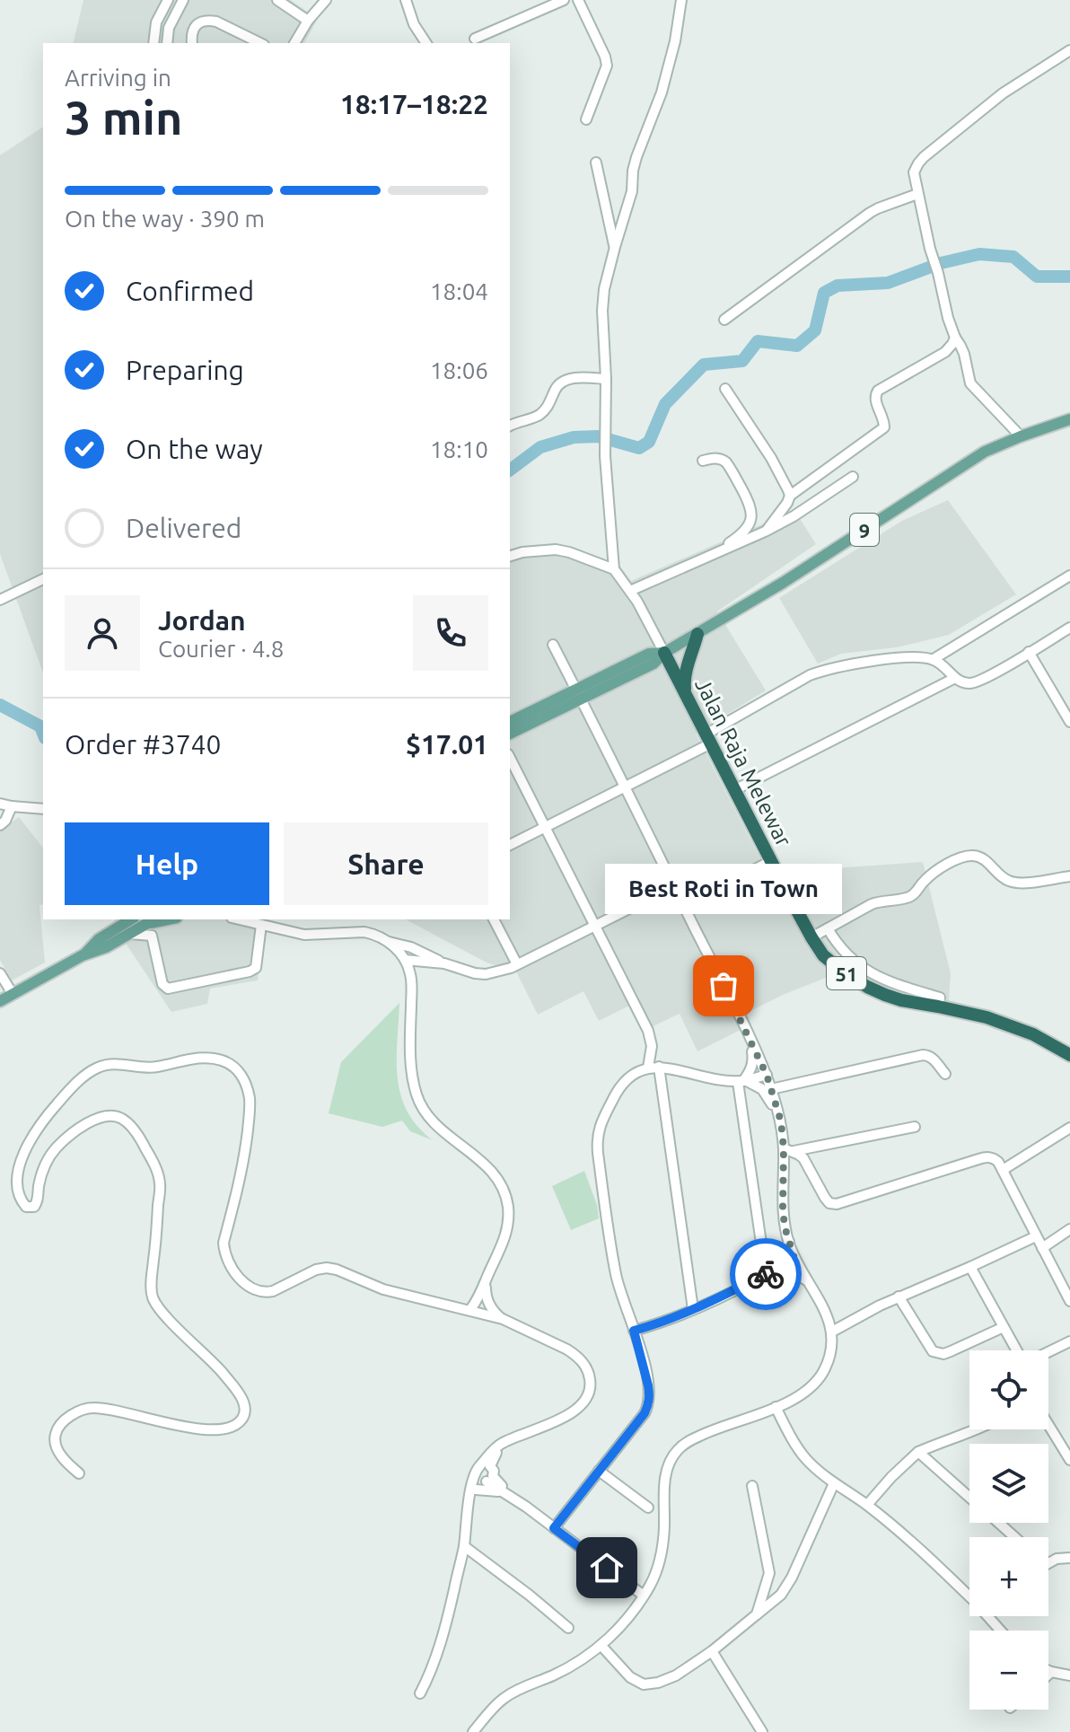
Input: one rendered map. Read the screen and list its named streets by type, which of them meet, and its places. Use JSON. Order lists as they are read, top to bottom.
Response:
{
  "streets": {
    "highway": ["Jalan Raja Melewar", "51"],
    "main road": ["9"]
  },
  "crossings": [
    ["9", "Jalan Raja Melewar"]
  ],
  "places": ["Best Roti in Town"],
  "page": {
    "heading": ["3 min", "Arriving in", "18:17–18:22"],
    "panel": [
      "Jordan",
      "Courier · 4.8",
      "Order #3740",
      "$17.01"
    ],
    "bar": "On the way · 390 m",
    "list": [
      ["Confirmed", "18:04"],
      ["Preparing", "18:06"],
      ["On the way", "18:10"],
      "Delivered"
    ],
    "buttons": ["Help", "Share"],
    "bubble": "Best Roti in Town",
    "map_buttons": ["+", "−"]
  }
}
